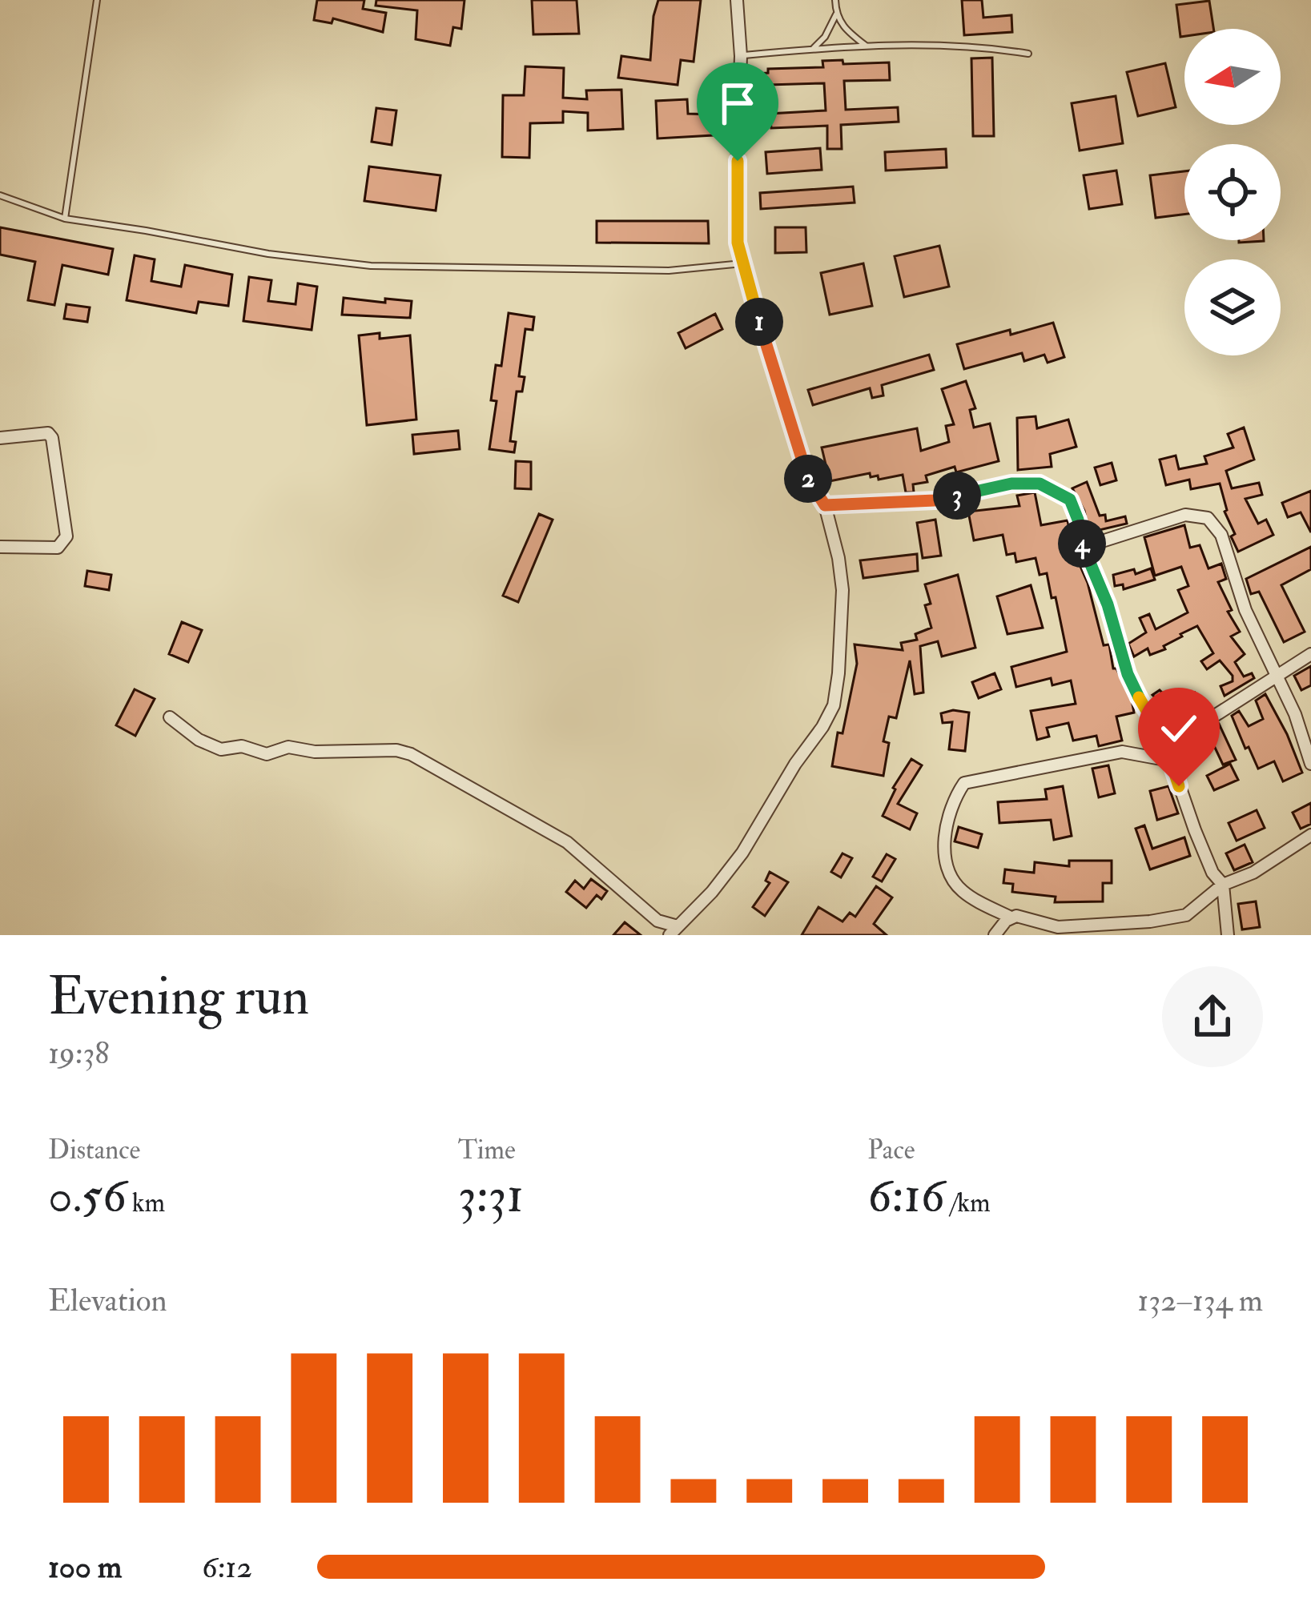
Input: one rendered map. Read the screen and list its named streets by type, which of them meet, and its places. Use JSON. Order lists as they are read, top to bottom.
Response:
{
  "north": "left",
  "page": {
    "pins": [
      "1",
      "2",
      "3",
      "4"
    ],
    "heading": ["Evening run", "19:38"],
    "stats": [
      ["Distance", "0.56 km"],
      ["Time", "3:31"],
      ["Pace", "6:16 /km"]
    ],
    "chart": ["Elevation", "132–134 m"],
    "list": [
      {
        "name": "100 m",
        "note": "6:12"
      }
    ]
  }
}
